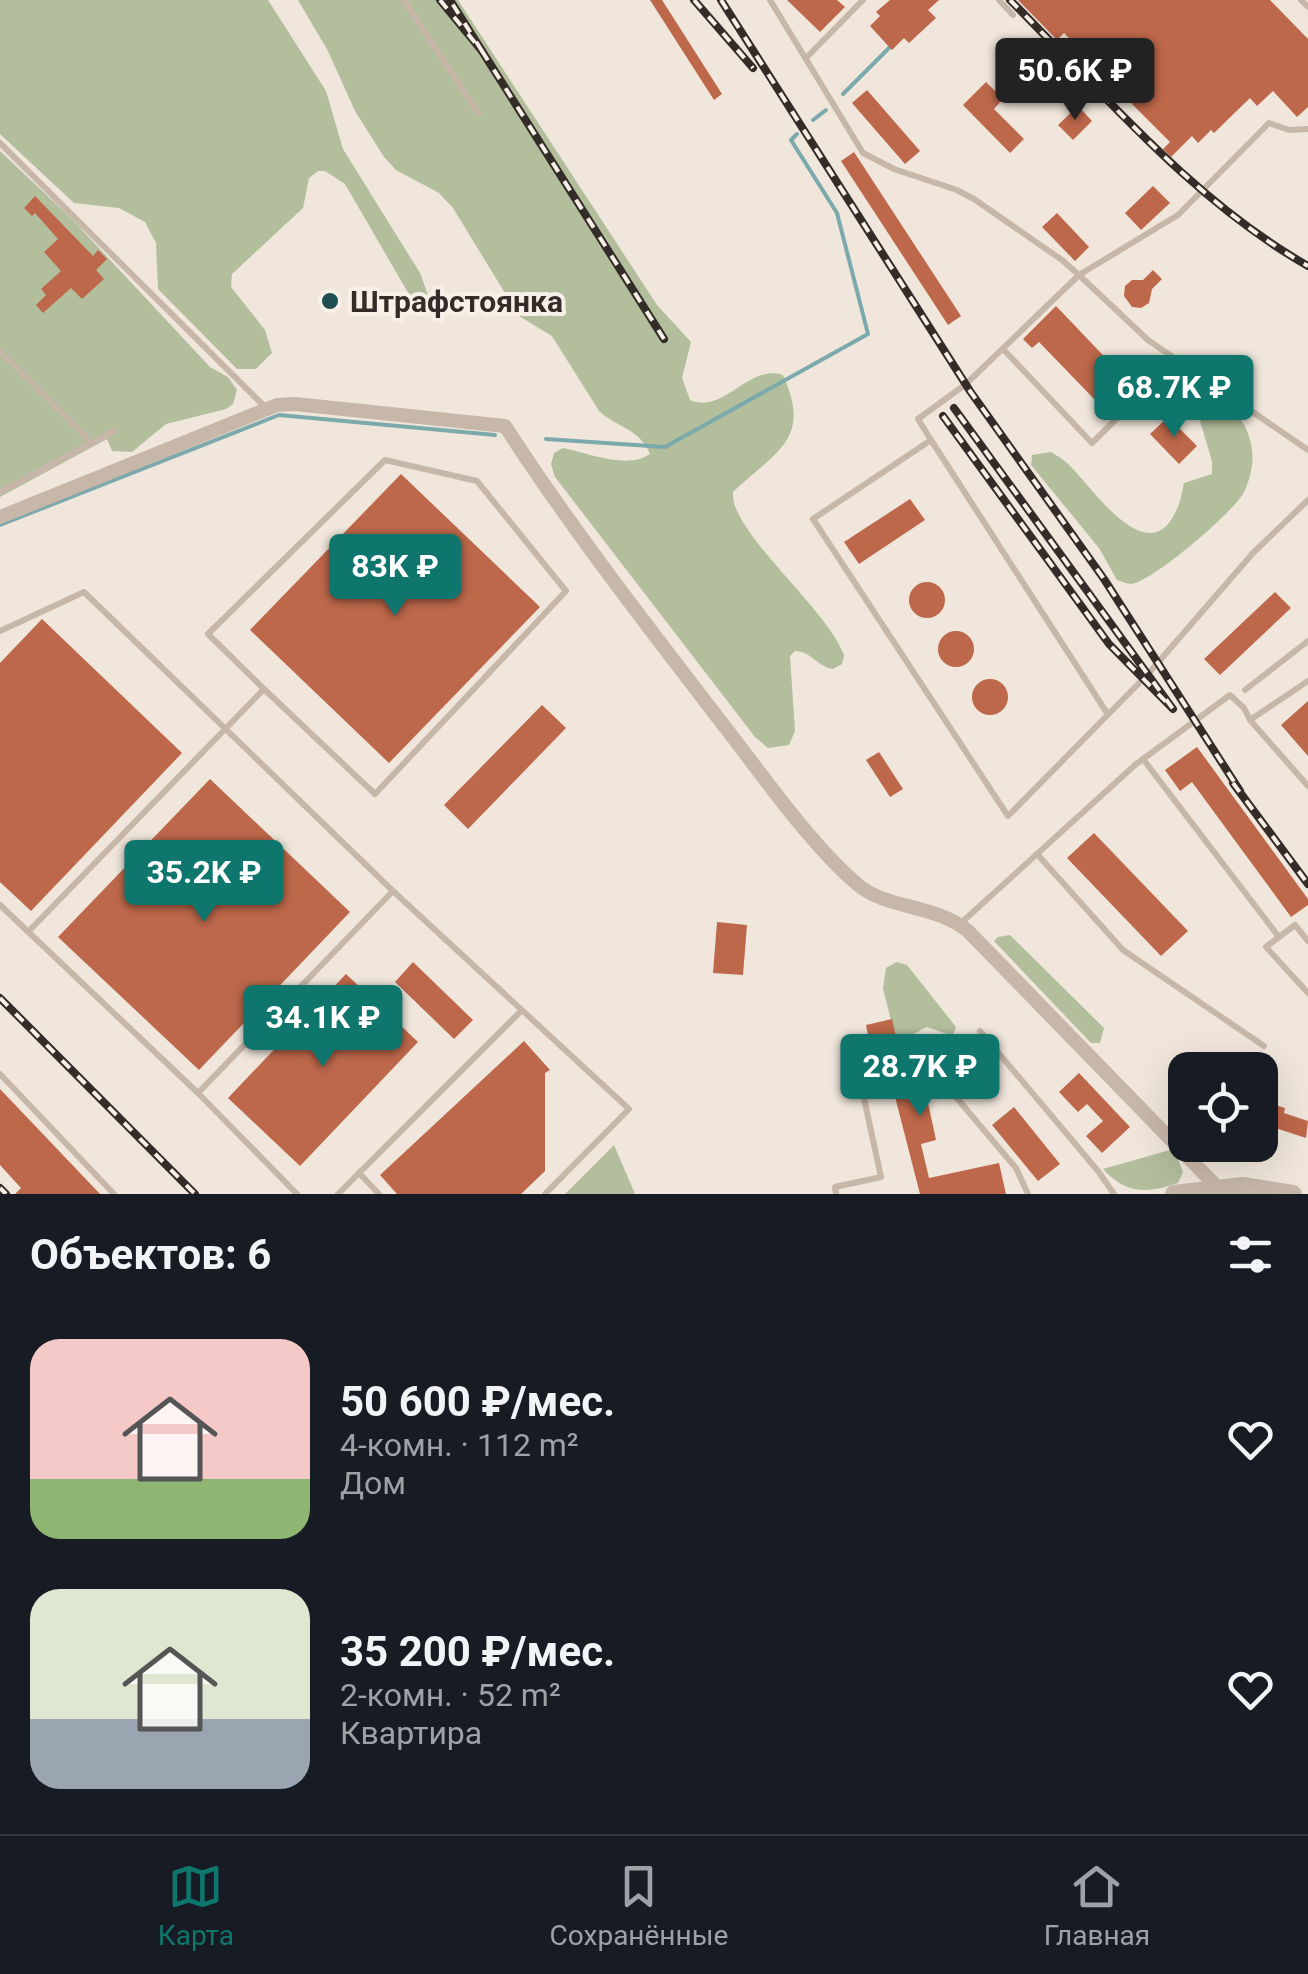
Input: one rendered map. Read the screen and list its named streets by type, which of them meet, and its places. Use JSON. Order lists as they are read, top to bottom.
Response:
{
  "places": ["Штрафстоянка"],
  "page": {
    "price": [
      "50.6K ₽",
      "68.7K ₽",
      "83K ₽",
      "35.2K ₽",
      "34.1K ₽",
      "28.7K ₽"
    ],
    "heading": "Объектов: 6",
    "list": [
      {
        "name": "50 600 ₽/мес.",
        "note": "4-комн. · 112 m² · Дом"
      },
      {
        "name": "35 200 ₽/мес.",
        "note": "2-комн. · 52 m² · Квартира"
      }
    ],
    "tabs": ["Карта", "Сохранённые", "Главная"]
  }
}
